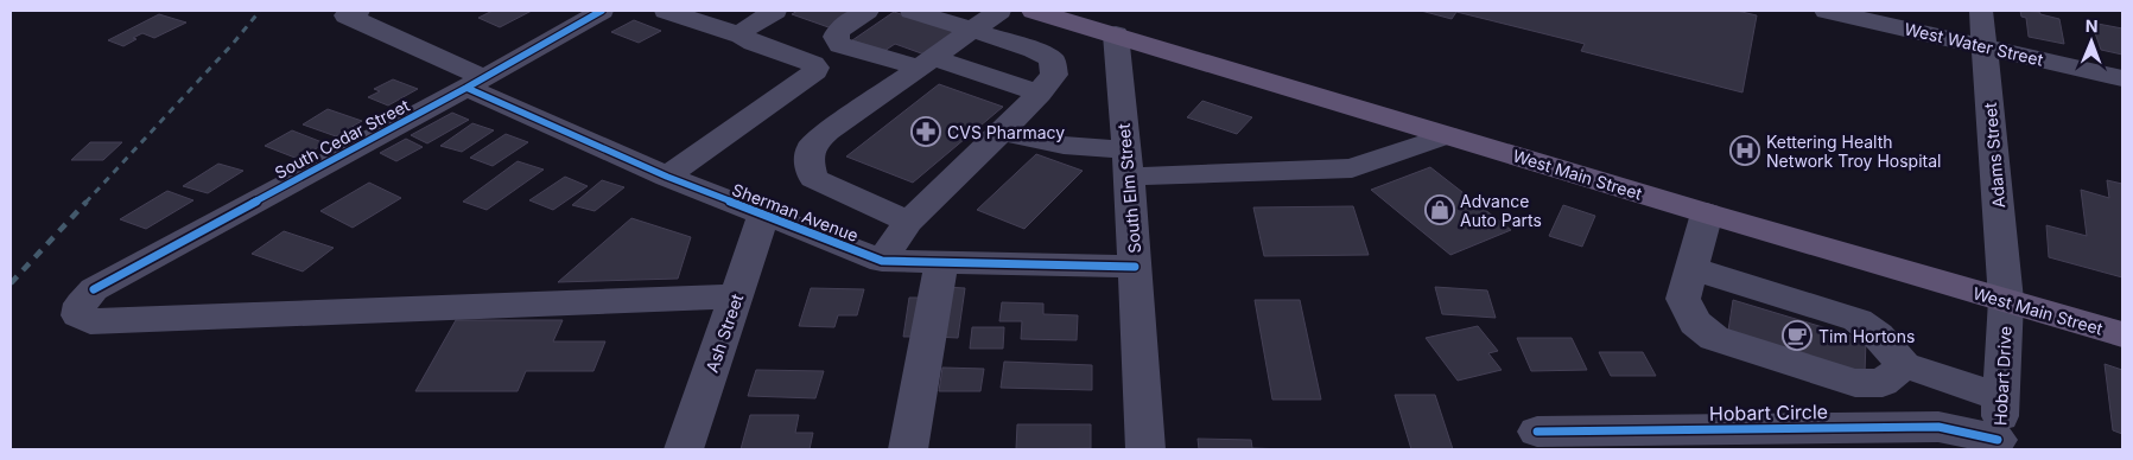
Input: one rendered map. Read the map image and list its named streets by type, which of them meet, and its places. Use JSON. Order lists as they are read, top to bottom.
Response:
{
  "streets": {
    "main road": ["West Main Street"],
    "street": [
      "West Water Street",
      "South Cedar Street",
      "Adams Street",
      "South Elm Street",
      "Sherman Avenue",
      "Ash Street",
      "Hobart Drive",
      "Hobart Circle"
    ]
  },
  "crossings": [
    ["West Water Street", "Adams Street"],
    ["South Cedar Street", "Sherman Avenue"],
    ["South Cedar Street", "Ash Street"],
    ["Adams Street", "West Main Street"],
    ["Adams Street", "Hobart Drive"],
    ["West Main Street", "South Elm Street"],
    ["West Main Street", "Hobart Drive"],
    ["South Elm Street", "Sherman Avenue"],
    ["Sherman Avenue", "Ash Street"],
    ["Hobart Drive", "Hobart Circle"]
  ],
  "places": {
    "pharmacy": ["CVS Pharmacy"],
    "hospital": ["Kettering Health Network Troy Hospital"],
    "shop": ["Advance Auto Parts"],
    "cafe": ["Tim Hortons"]
  },
  "north": "top"
}
